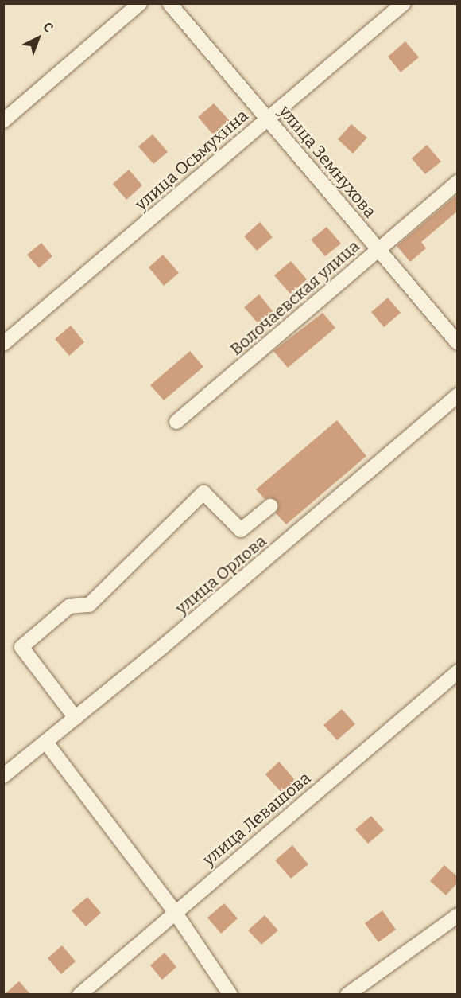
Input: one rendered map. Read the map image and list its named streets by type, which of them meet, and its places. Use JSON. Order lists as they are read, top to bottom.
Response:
{
  "streets": {
    "street": [
      "улица Осьмухина",
      "улица Земнухова",
      "Волочаевская улица",
      "улица Орлова",
      "улица Левашова"
    ]
  },
  "crossings": [
    ["улица Осьмухина", "улица Земнухова"],
    ["улица Земнухова", "Волочаевская улица"]
  ],
  "north": "top right"
}
